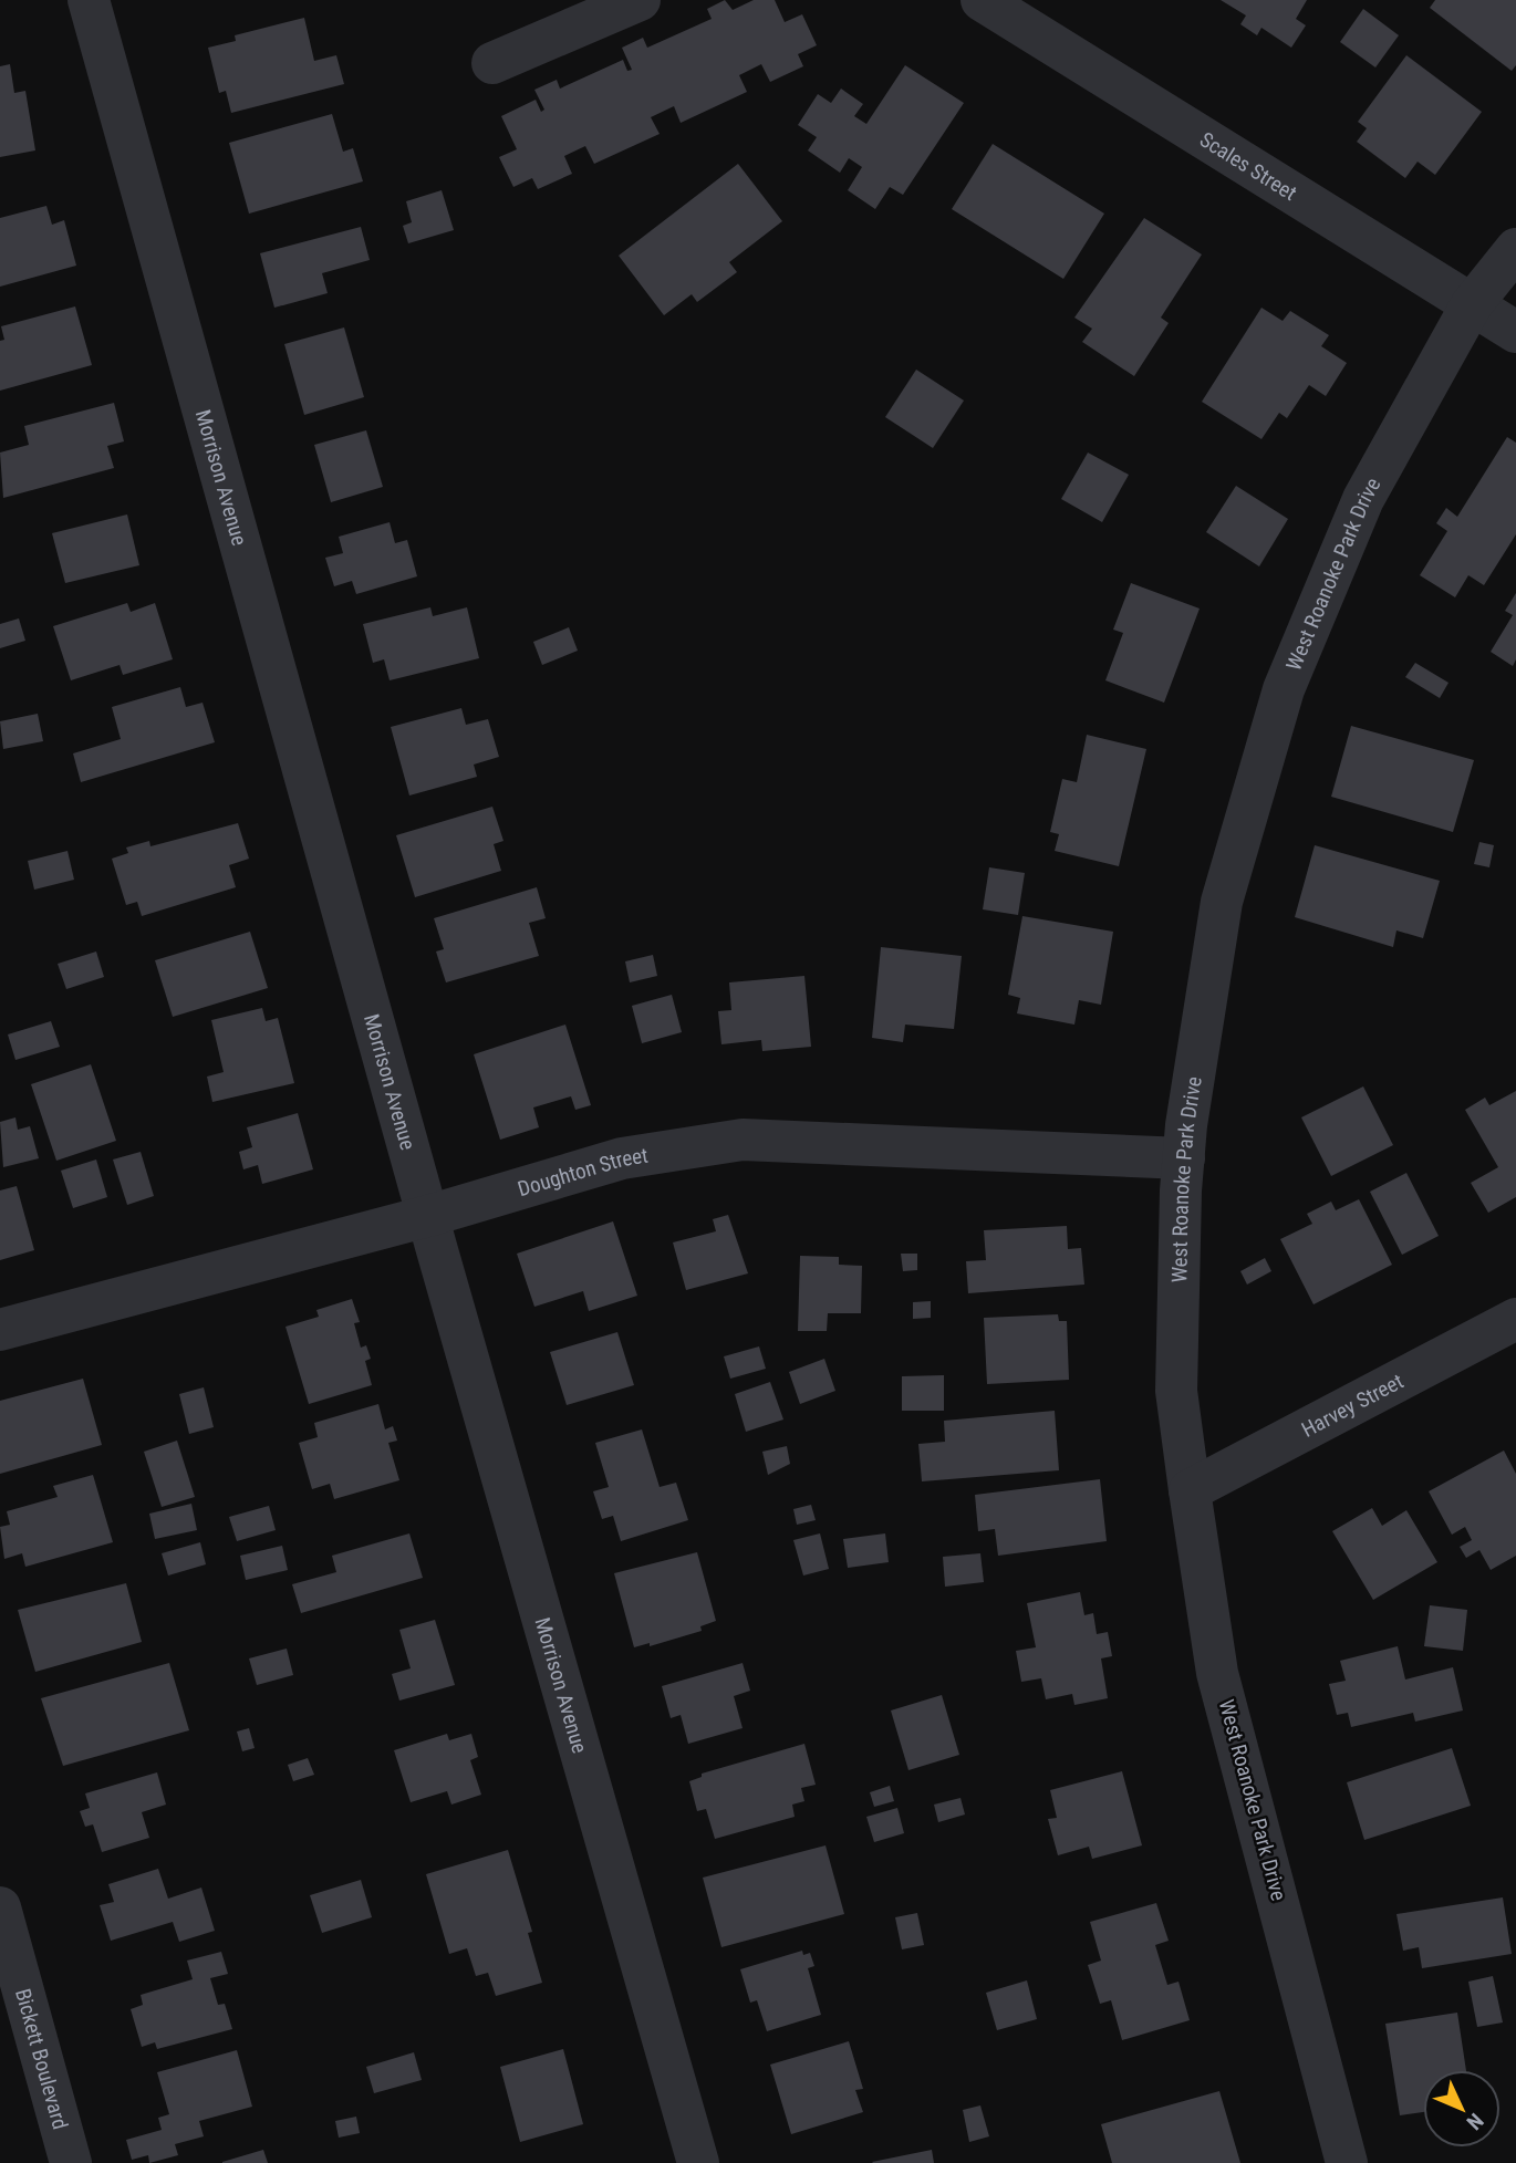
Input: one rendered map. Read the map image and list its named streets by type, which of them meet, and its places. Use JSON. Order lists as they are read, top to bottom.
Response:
{
  "streets": {
    "street": [
      "Scales Street",
      "Morrison Avenue",
      "West Roanoke Park Drive",
      "Doughton Street",
      "Harvey Street",
      "Bickett Boulevard"
    ]
  },
  "crossings": [
    ["Scales Street", "West Roanoke Park Drive"],
    ["Morrison Avenue", "Doughton Street"],
    ["West Roanoke Park Drive", "Doughton Street"],
    ["West Roanoke Park Drive", "Harvey Street"]
  ],
  "north": "bottom right"
}
